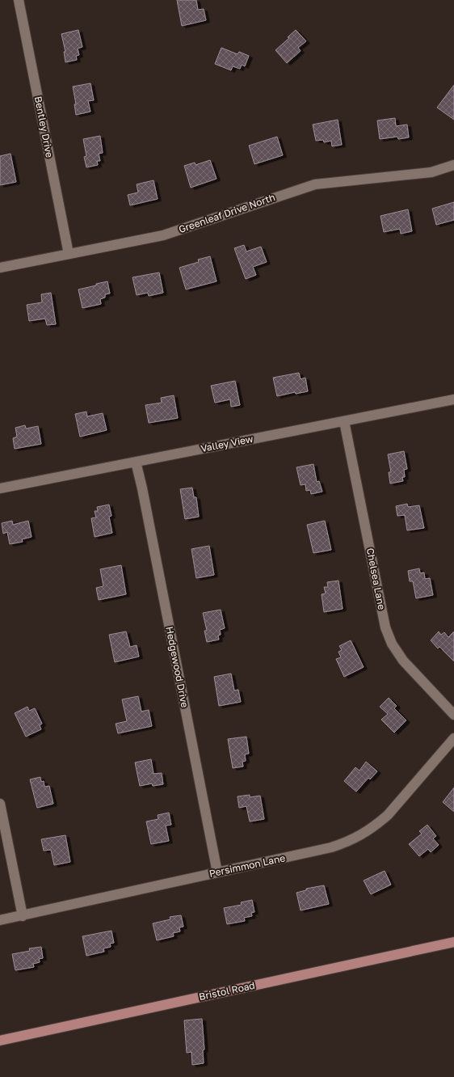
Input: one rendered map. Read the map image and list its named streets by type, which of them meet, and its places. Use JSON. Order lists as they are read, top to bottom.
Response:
{
  "streets": {
    "main road": ["Bristol Road"],
    "street": [
      "Bentley Drive",
      "Greenleaf Drive North",
      "Valley View",
      "Chelsea Lane",
      "Hedgewood Drive",
      "Persimmon Lane"
    ]
  },
  "crossings": [
    ["Bentley Drive", "Greenleaf Drive North"],
    ["Valley View", "Chelsea Lane"],
    ["Valley View", "Hedgewood Drive"],
    ["Hedgewood Drive", "Persimmon Lane"]
  ]
}
